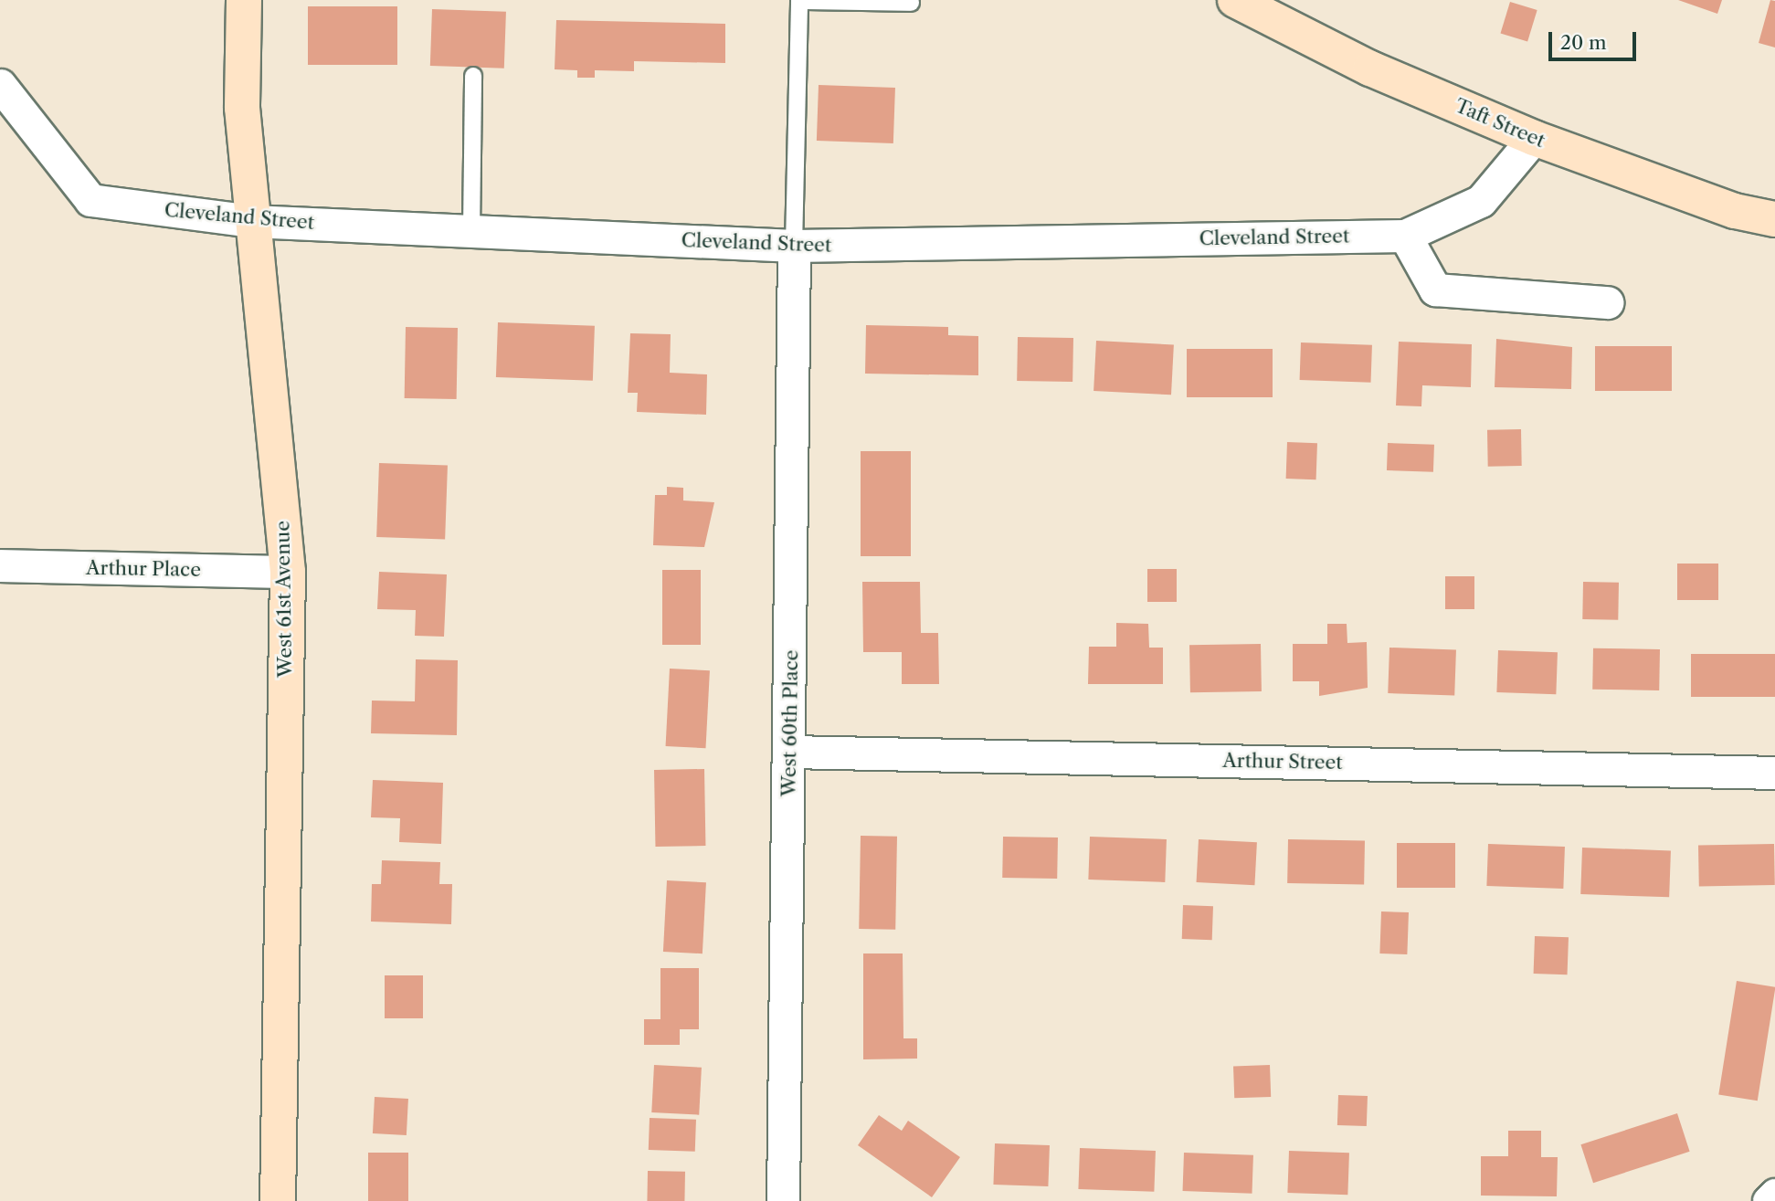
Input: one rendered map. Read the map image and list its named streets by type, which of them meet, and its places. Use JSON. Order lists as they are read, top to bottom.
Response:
{
  "streets": {
    "main road": ["Taft Street", "West 61st Avenue"],
    "street": [
      "Cleveland Street",
      "Arthur Place",
      "West 60th Place",
      "Arthur Street"
    ]
  },
  "crossings": [
    ["Taft Street", "Cleveland Street"],
    ["Cleveland Street", "West 61st Avenue"],
    ["Cleveland Street", "West 60th Place"],
    ["Arthur Place", "West 61st Avenue"],
    ["West 60th Place", "Arthur Street"]
  ],
  "scale_bar": "20 m"
}
